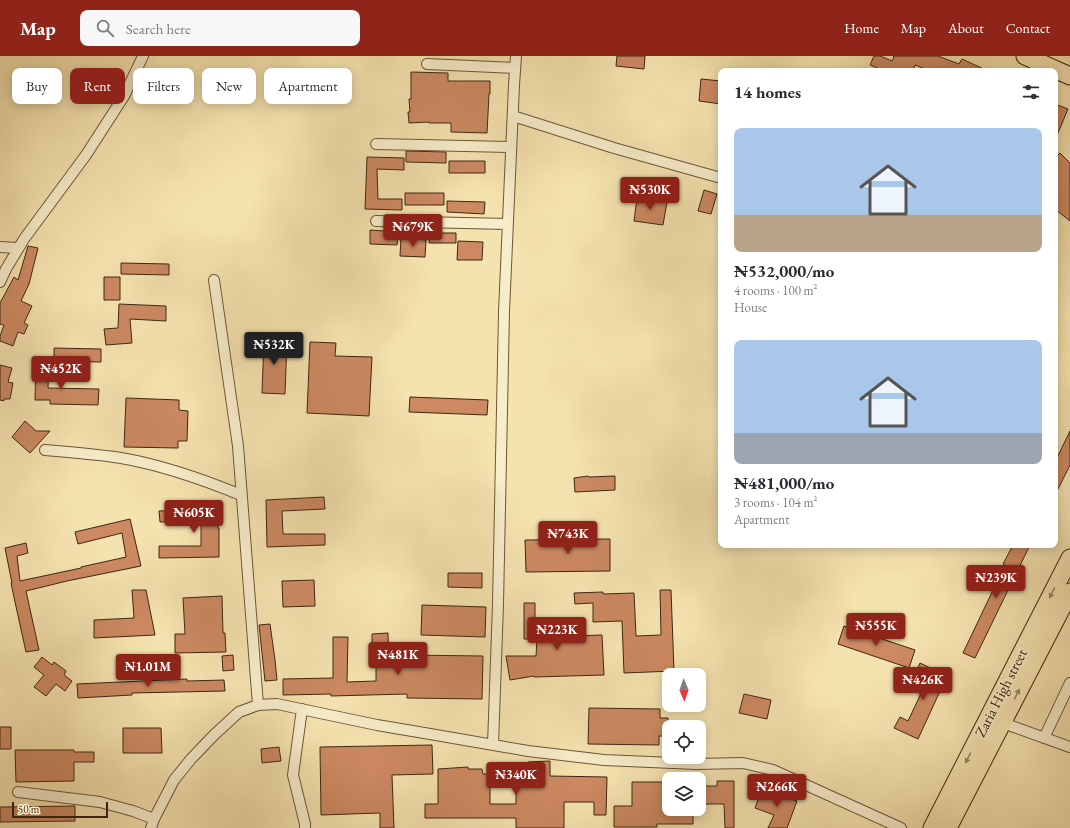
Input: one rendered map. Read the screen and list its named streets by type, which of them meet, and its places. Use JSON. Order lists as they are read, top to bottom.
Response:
{
  "streets": {
    "main road": ["Zaria High street"]
  },
  "scale_bar": "50 m",
  "north": "bottom",
  "page": {
    "header": "Map",
    "search": "Search here",
    "nav": [
      "Home",
      "Map",
      "About",
      "Contact"
    ],
    "chip": [
      "Buy",
      "Rent",
      "Filters",
      "New",
      "Apartment"
    ],
    "heading": "14 homes",
    "list": [
      {
        "name": "₦532,000/mo",
        "note": "4 rooms · 100 m² · House"
      },
      {
        "name": "₦481,000/mo",
        "note": "3 rooms · 104 m² · Apartment"
      }
    ],
    "price": [
      "₦530K",
      "₦679K",
      "₦532K",
      "₦452K",
      "₦605K",
      "₦743K",
      "₦239K",
      "₦555K",
      "₦223K",
      "₦481K",
      "₦1.01M",
      "₦426K",
      "₦340K",
      "₦266K"
    ],
    "scale": "50 m"
  }
}
